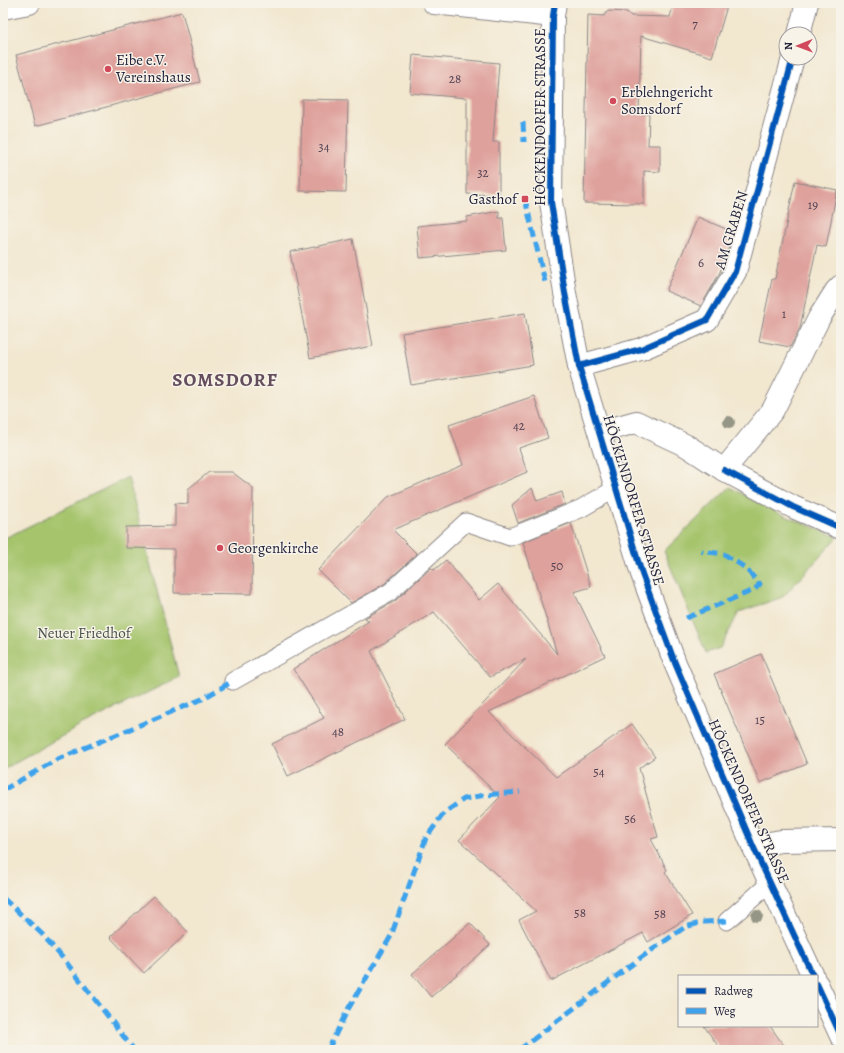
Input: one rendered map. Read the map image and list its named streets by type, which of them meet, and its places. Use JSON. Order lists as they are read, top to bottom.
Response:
{
  "streets": {
    "street": ["HÖCKENDORFER STRASSE", "AM GRABEN"]
  },
  "crossings": [
    ["HÖCKENDORFER STRASSE", "AM GRABEN"]
  ],
  "districts": ["SOMSDORF"],
  "parks": ["Neuer Friedhof"],
  "places": {
    "other": ["Eibe e.V. Vereinshaus", "Erblehngericht Somsdorf", "Georgenkirche"],
    "transit": ["Gasthof"]
  },
  "house_numbers": [
    "7",
    "28",
    "34",
    "32",
    "19",
    "6",
    "1",
    "42",
    "50",
    "15",
    "48",
    "54",
    "56",
    "58",
    "58"
  ],
  "legend": ["Radweg", "Weg"],
  "north": "left"
}
